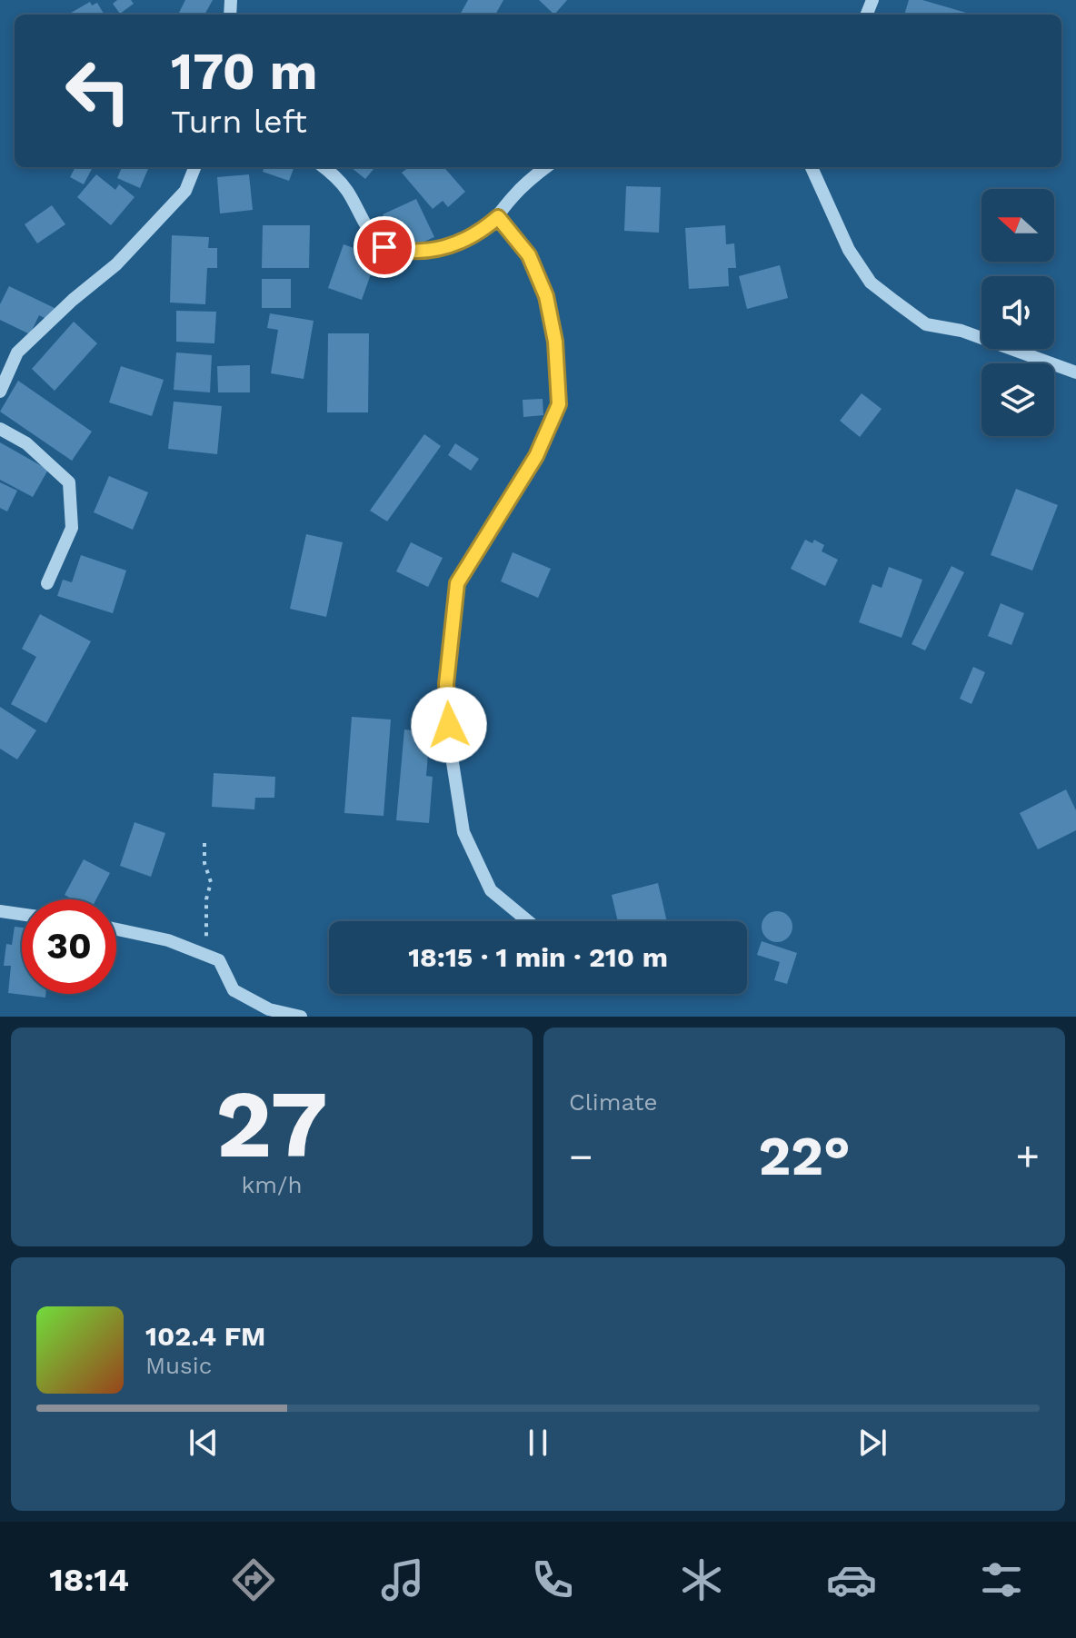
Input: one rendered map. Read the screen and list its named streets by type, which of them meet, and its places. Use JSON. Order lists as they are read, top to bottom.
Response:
{
  "north": "left",
  "page": {
    "turn": ["170 m", "Turn left"],
    "limit": "30",
    "trip": "18:15 · 1 min · 210 m",
    "tile": [
      ["27", "km/h"],
      "Climate"
    ],
    "heat": ["−", "22°", "+"],
    "song": ["102.4 FM", "Music"],
    "tabs": "18:14"
  }
}
